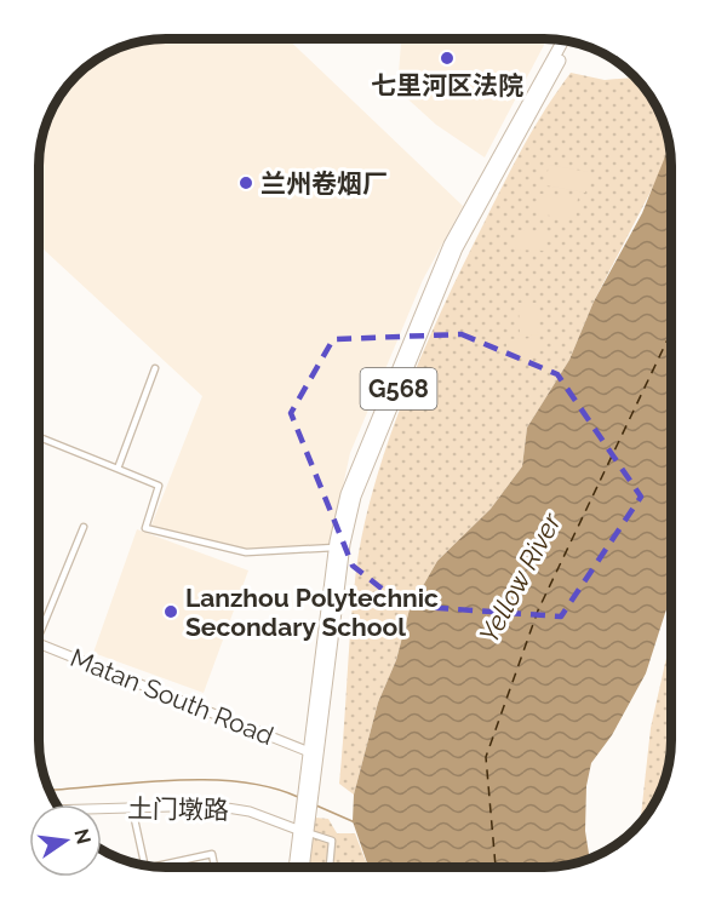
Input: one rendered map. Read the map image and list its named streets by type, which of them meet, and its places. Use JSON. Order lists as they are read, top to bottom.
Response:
{
  "streets": {
    "highway": ["G568"],
    "main road": ["Matan South Road", "土门墩路"]
  },
  "crossings": [
    ["G568", "Matan South Road"],
    ["G568", "土门墩路"]
  ],
  "water": ["Yellow River"],
  "places": ["七里河区法院", "兰州卷烟厂", "Lanzhou Polytechnic Secondary School"],
  "north": "right"
}
